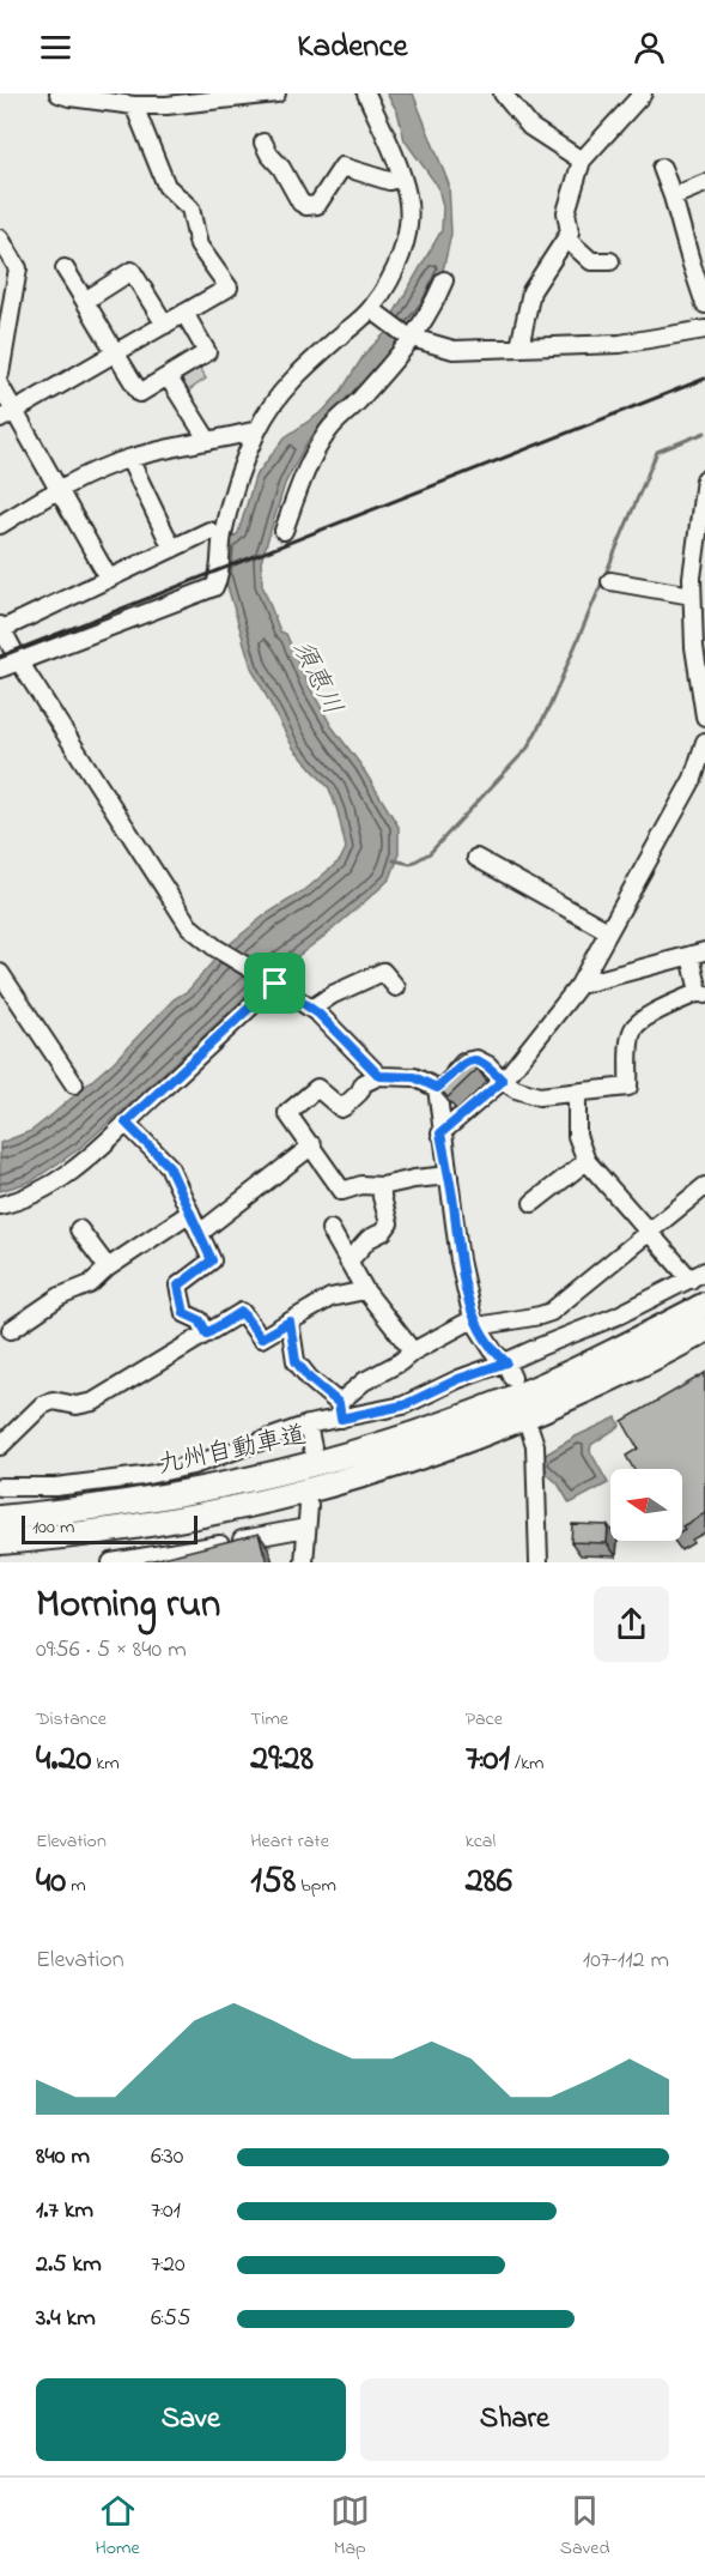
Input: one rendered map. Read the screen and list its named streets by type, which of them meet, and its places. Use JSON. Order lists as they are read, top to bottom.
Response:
{
  "streets": {
    "highway": ["九州自動車道"]
  },
  "water": ["須恵川"],
  "scale_bar": "100 m",
  "north": "left",
  "page": {
    "header": "Kadence",
    "scale": "100 m",
    "heading": ["Morning run", "09:56 · 5 × 840 m"],
    "stats": [
      ["Distance", "4.20 km"],
      ["Time", "29:28"],
      ["Pace", "7:01 /km"],
      ["Elevation", "40 m"],
      ["Heart rate", "158 bpm"],
      ["kcal", "286"]
    ],
    "chart": ["Elevation", "107–112 m"],
    "list": [
      {
        "name": "840 m",
        "note": "6:30"
      },
      {
        "name": "1.7 km",
        "note": "7:01"
      },
      {
        "name": "2.5 km",
        "note": "7:20"
      },
      {
        "name": "3.4 km",
        "note": "6:55"
      }
    ],
    "buttons": ["Save", "Share"],
    "tabs": ["Home", "Map", "Saved"]
  }
}
